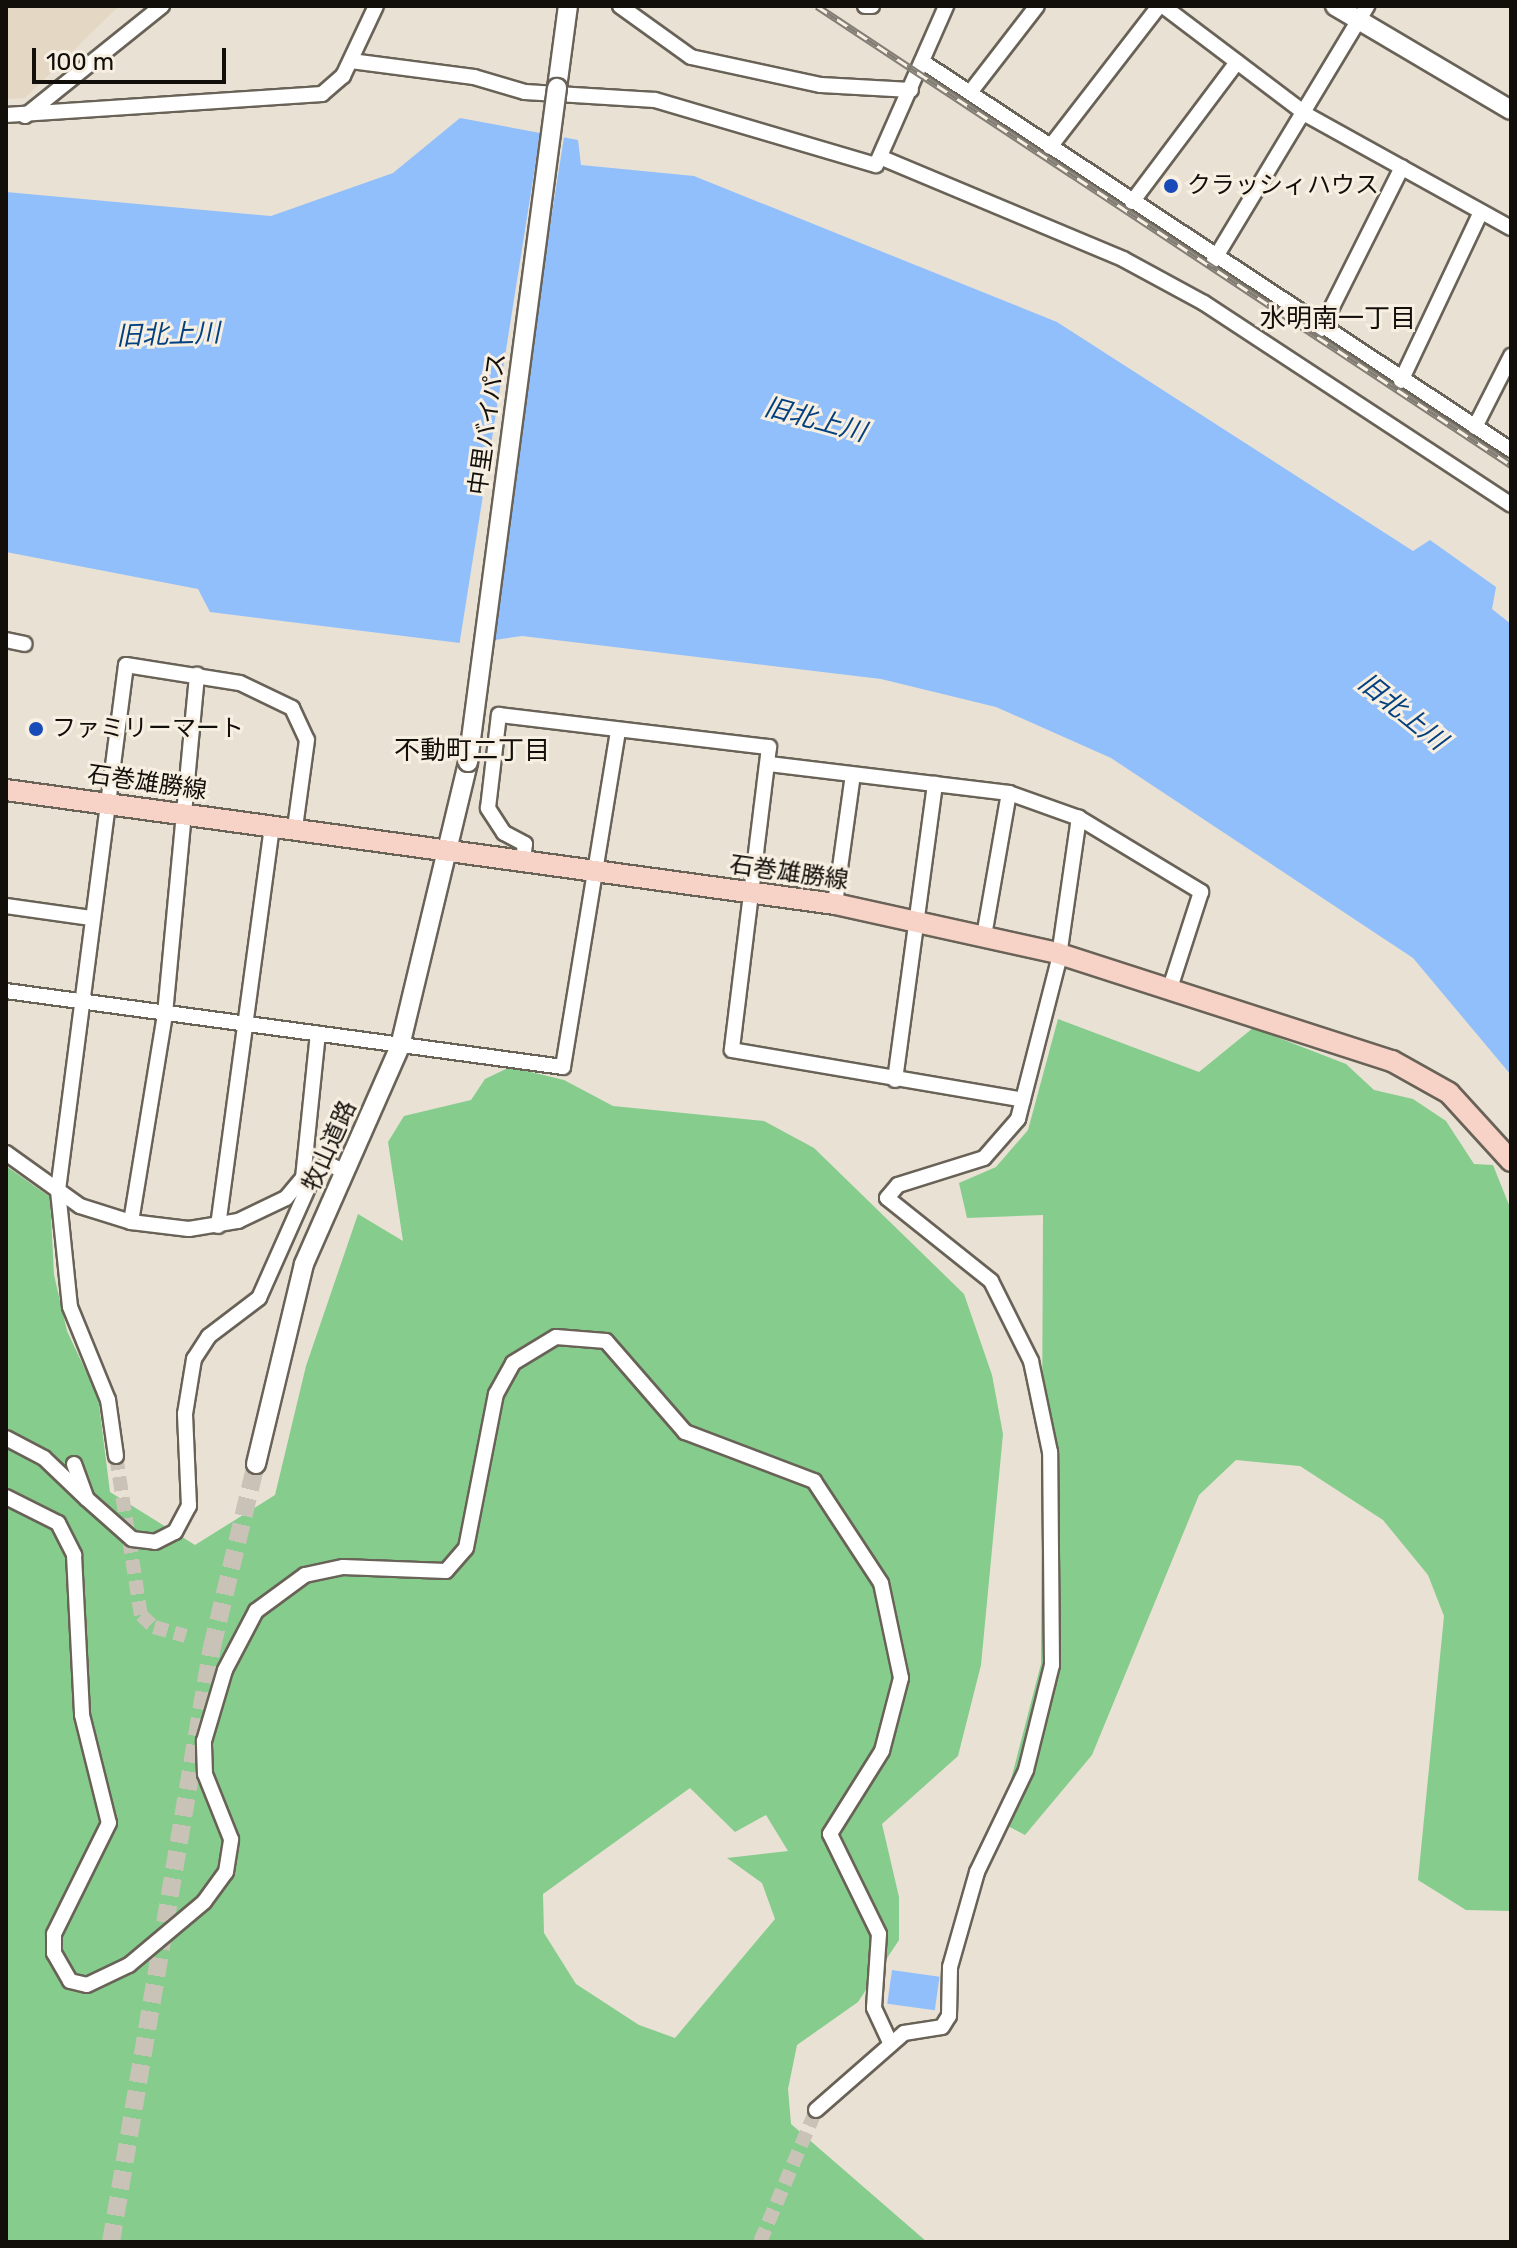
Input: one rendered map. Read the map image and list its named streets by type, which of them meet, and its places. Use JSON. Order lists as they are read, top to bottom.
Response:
{
  "streets": {
    "main road": ["石巻雄勝線"],
    "street": ["中里バイパス", "牧山道路"]
  },
  "crossings": [
    ["中里バイパス", "石巻雄勝線"],
    ["中里バイパス", "牧山道路"],
    ["石巻雄勝線", "牧山道路"]
  ],
  "districts": ["水明南一丁目", "不動町二丁目"],
  "water": ["旧北上川"],
  "places": ["クラッシィハウス", "ファミリーマート"],
  "scale_bar": "100 m"
}
